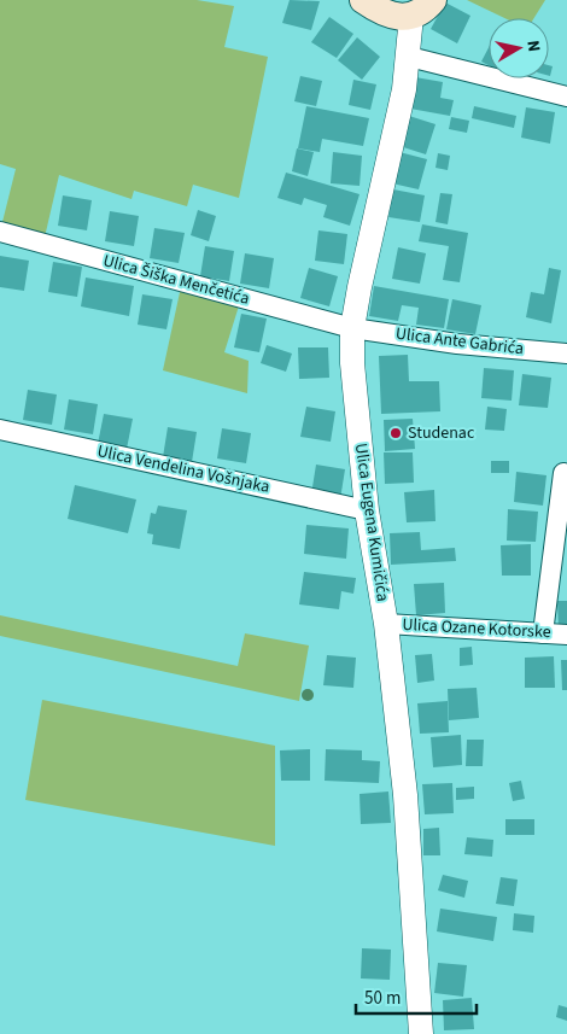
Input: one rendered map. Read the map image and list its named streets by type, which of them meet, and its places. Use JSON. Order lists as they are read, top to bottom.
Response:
{
  "streets": {
    "street": [
      "Ulica Šiška Menčetića",
      "Ulica Ante Gabrića",
      "Ulica Vendelina Vošnjaka",
      "Ulica Eugena Kumičića",
      "Ulica Ozane Kotorske"
    ]
  },
  "crossings": [
    ["Ulica Šiška Menčetića", "Ulica Ante Gabrića"],
    ["Ulica Šiška Menčetića", "Ulica Eugena Kumičića"],
    ["Ulica Ante Gabrića", "Ulica Eugena Kumičića"],
    ["Ulica Vendelina Vošnjaka", "Ulica Eugena Kumičića"],
    ["Ulica Eugena Kumičića", "Ulica Ozane Kotorske"]
  ],
  "places": ["Studenac"],
  "scale_bar": "50 m",
  "north": "right"
}
